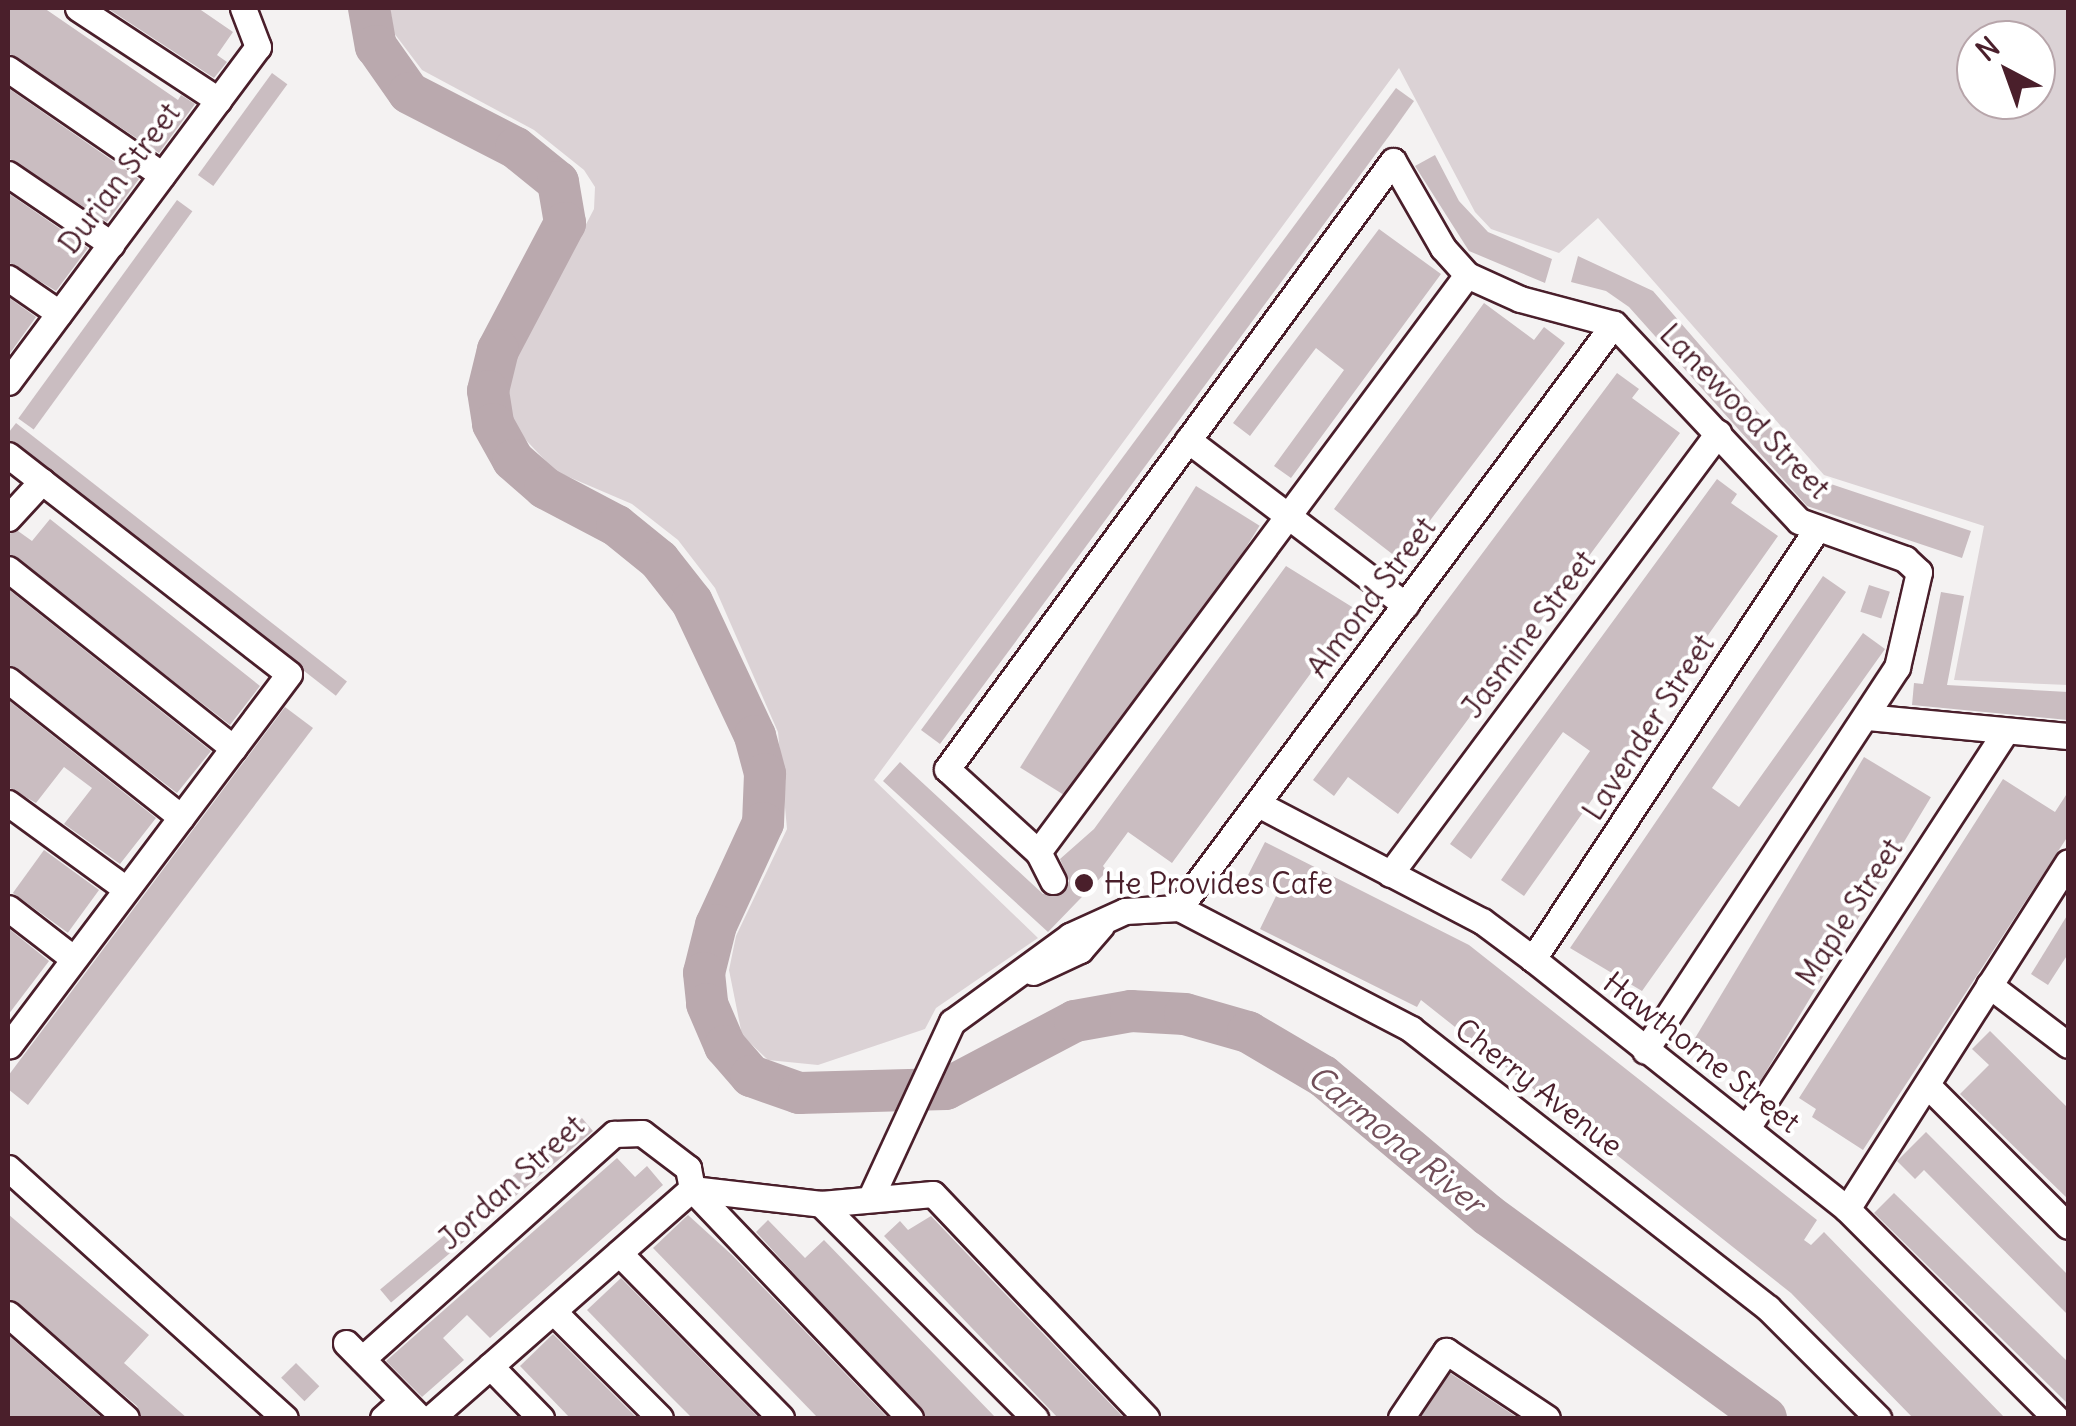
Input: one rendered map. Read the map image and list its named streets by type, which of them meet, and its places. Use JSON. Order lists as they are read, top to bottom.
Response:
{
  "streets": {
    "street": [
      "Durian Street",
      "Lanewood Street",
      "Almond Street",
      "Jasmine Street",
      "Lavender Street",
      "Maple Street",
      "Hawthorne Street",
      "Cherry Avenue",
      "Jordan Street"
    ]
  },
  "crossings": [
    ["Lanewood Street", "Almond Street"],
    ["Lanewood Street", "Jasmine Street"],
    ["Lanewood Street", "Lavender Street"],
    ["Lanewood Street", "Hawthorne Street"],
    ["Almond Street", "Hawthorne Street"],
    ["Almond Street", "Cherry Avenue"],
    ["Jasmine Street", "Hawthorne Street"],
    ["Lavender Street", "Hawthorne Street"],
    ["Maple Street", "Hawthorne Street"]
  ],
  "water": ["Carmona River"],
  "places": ["He Provides Cafe"],
  "north": "top left"
}
